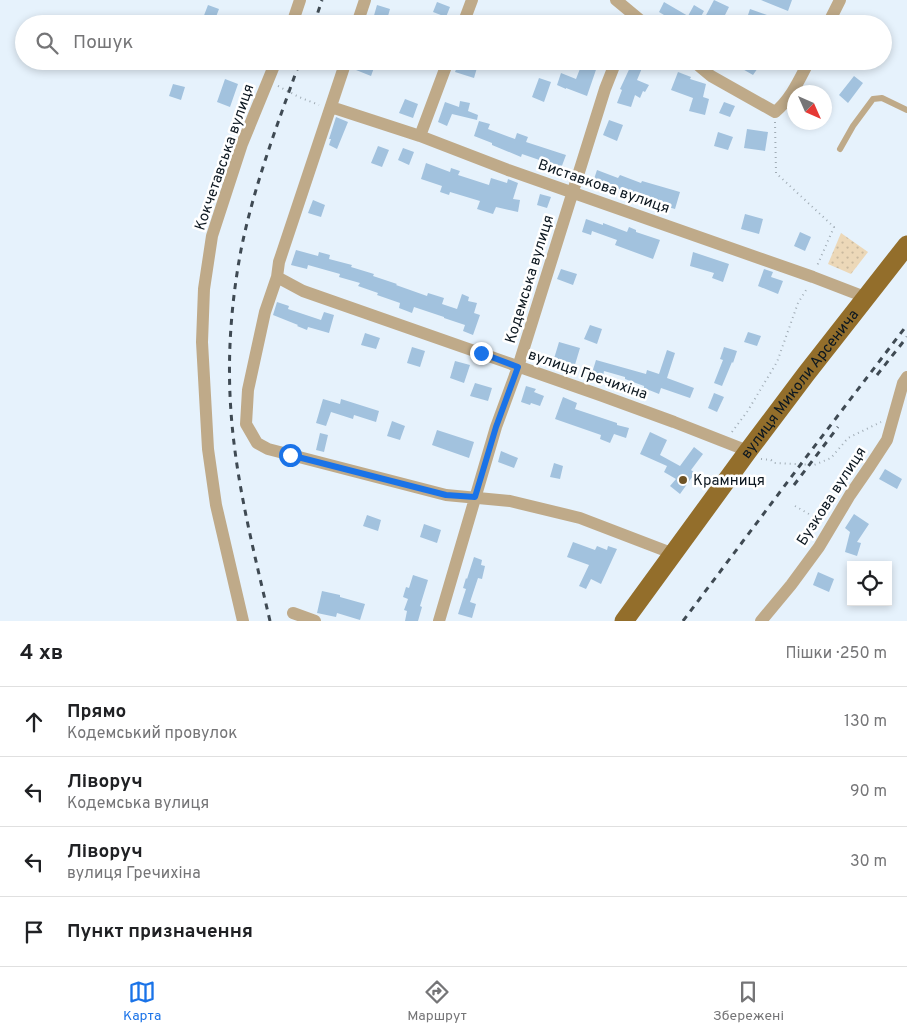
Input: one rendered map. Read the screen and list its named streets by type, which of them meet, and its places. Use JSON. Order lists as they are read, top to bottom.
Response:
{
  "streets": {
    "main road": ["вулиця Миколи Арсенича"],
    "street": [
      "Кокчетавська вулиця",
      "Виставкова вулиця",
      "Кодемська вулиця",
      "вулиця Гречихіна",
      "Бузкова вулиця"
    ]
  },
  "crossings": [
    ["Виставкова вулиця", "Кодемська вулиця"],
    ["Виставкова вулиця", "вулиця Миколи Арсенича"],
    ["Кодемська вулиця", "вулиця Гречихіна"],
    ["вулиця Гречихіна", "вулиця Миколи Арсенича"]
  ],
  "places": ["Крамниця"],
  "north": "bottom right",
  "page": {
    "search": "Пошук",
    "heading": ["4 хв", "Пішки · 250 m"],
    "list": [
      ["Прямо", "Кодемський провулок", "130 m"],
      ["Ліворуч", "Кодемська вулиця", "90 m"],
      ["Ліворуч", "вулиця Гречихіна", "30 m"],
      "Пункт призначення"
    ],
    "nav": ["Карта", "Маршрут", "Збережені"]
  }
}
